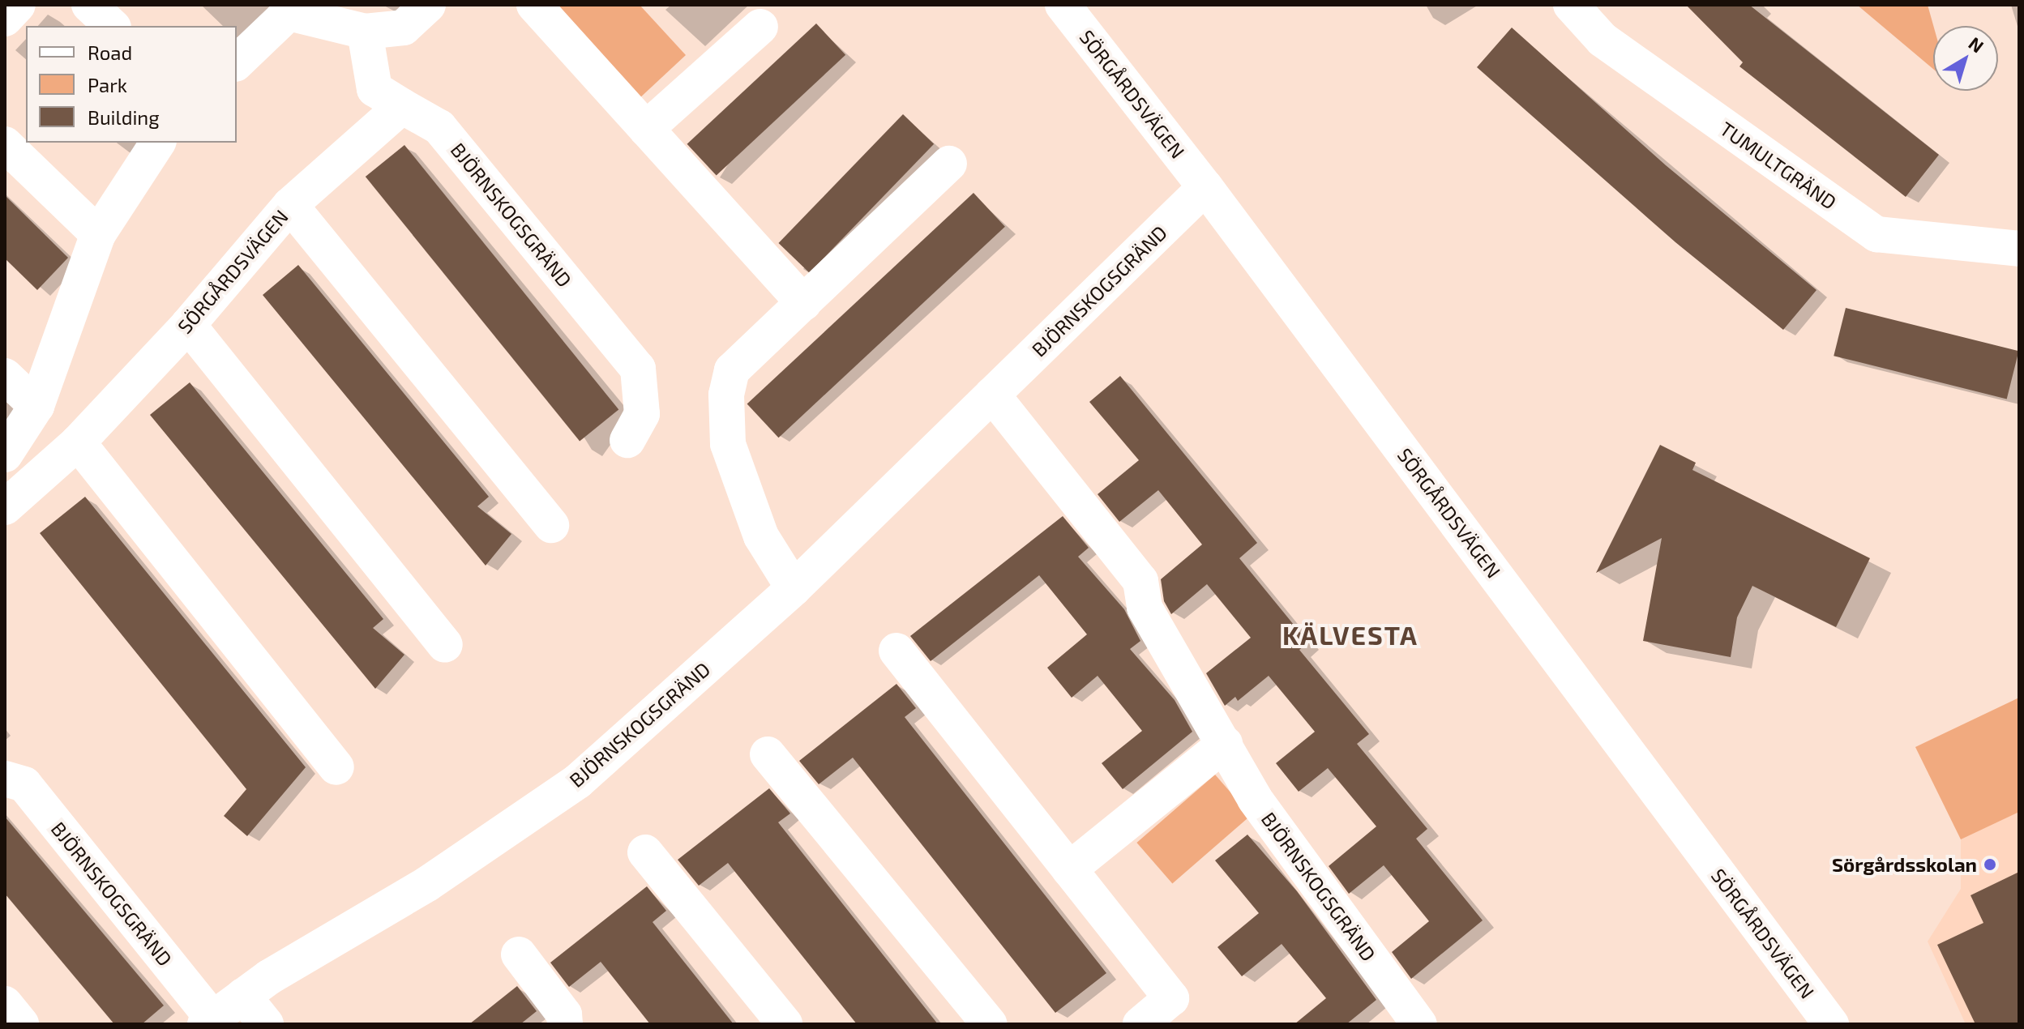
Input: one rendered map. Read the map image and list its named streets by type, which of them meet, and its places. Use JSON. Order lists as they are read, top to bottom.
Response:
{
  "streets": {
    "street": ["SÖRGÅRDSVÄGEN", "TUMULTGRÄND", "BJÖRNSKOGSGRÄND"]
  },
  "crossings": [
    ["SÖRGÅRDSVÄGEN", "BJÖRNSKOGSGRÄND"]
  ],
  "districts": ["KÄLVESTA"],
  "places": ["Sörgårdsskolan"],
  "legend": ["Road", "Park", "Building"],
  "north": "top right"
}
